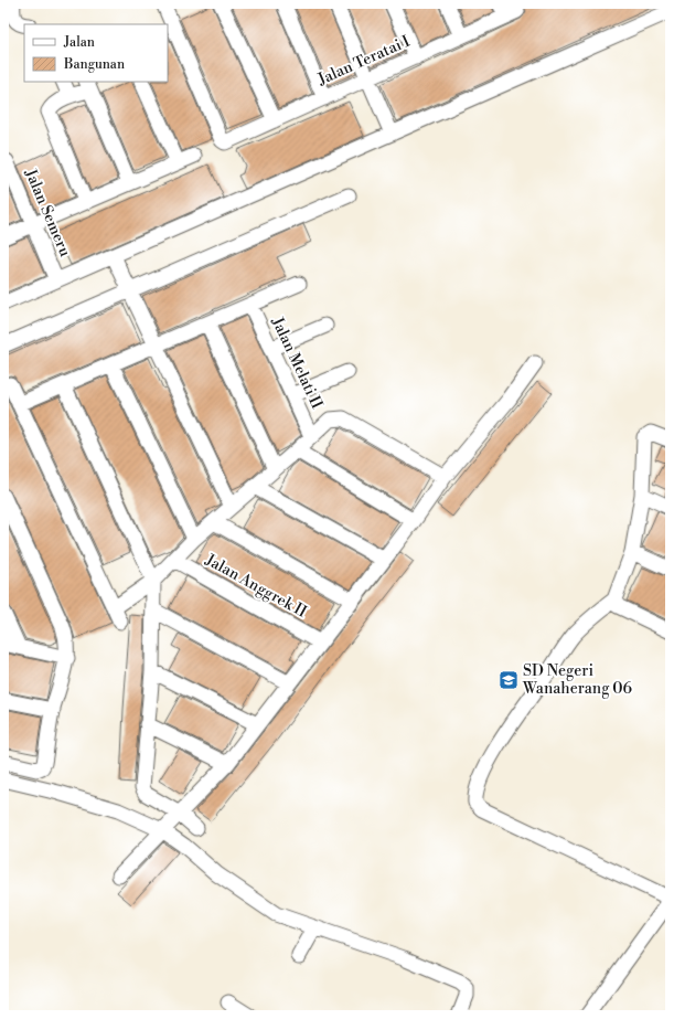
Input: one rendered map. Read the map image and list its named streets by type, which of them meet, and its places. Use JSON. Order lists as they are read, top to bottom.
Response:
{
  "streets": {
    "street": [
      "Jalan Teratai I",
      "Jalan Semeru",
      "Jalan Melati II",
      "Jalan Anggrek II"
    ]
  },
  "places": {
    "school or university": ["SD Negeri Wanaherang 06"]
  },
  "legend": ["Jalan", "Bangunan"]
}
